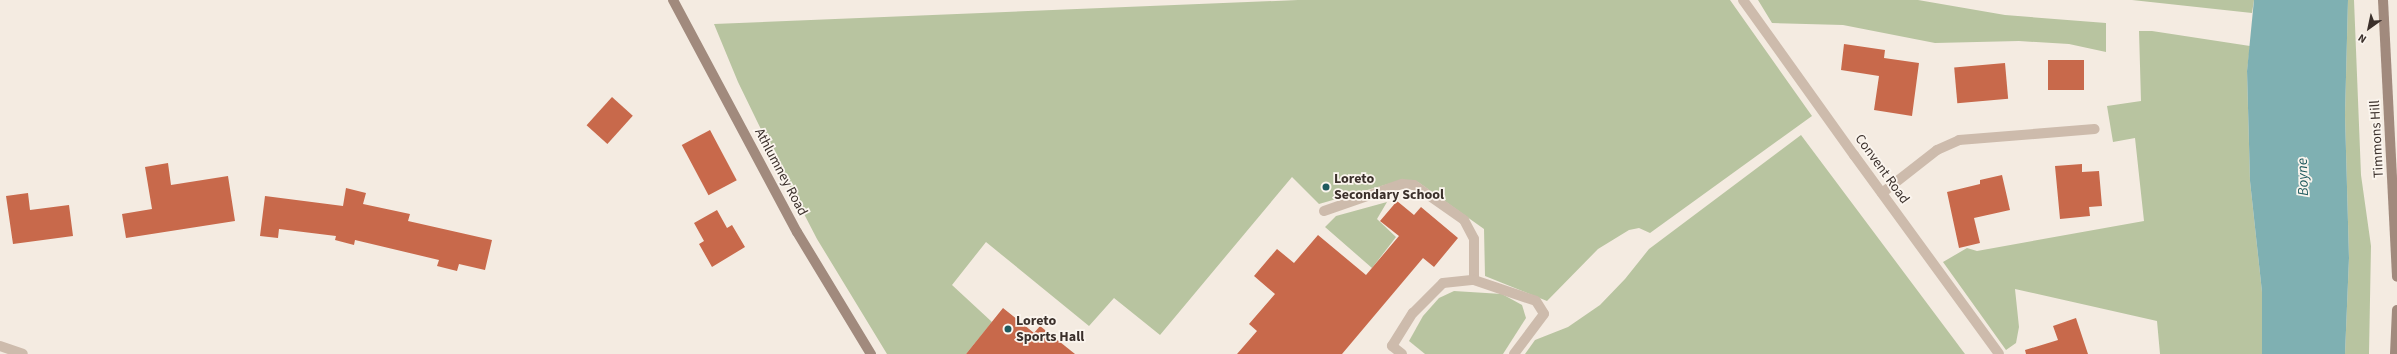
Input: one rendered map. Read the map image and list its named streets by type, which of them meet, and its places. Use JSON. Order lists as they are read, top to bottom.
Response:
{
  "streets": {
    "main road": ["Timmons Hill", "Athlumney Road"],
    "street": ["Convent Road"]
  },
  "water": ["Boyne"],
  "places": ["Loreto Secondary School", "Loreto Sports Hall"],
  "north": "bottom left"
}
